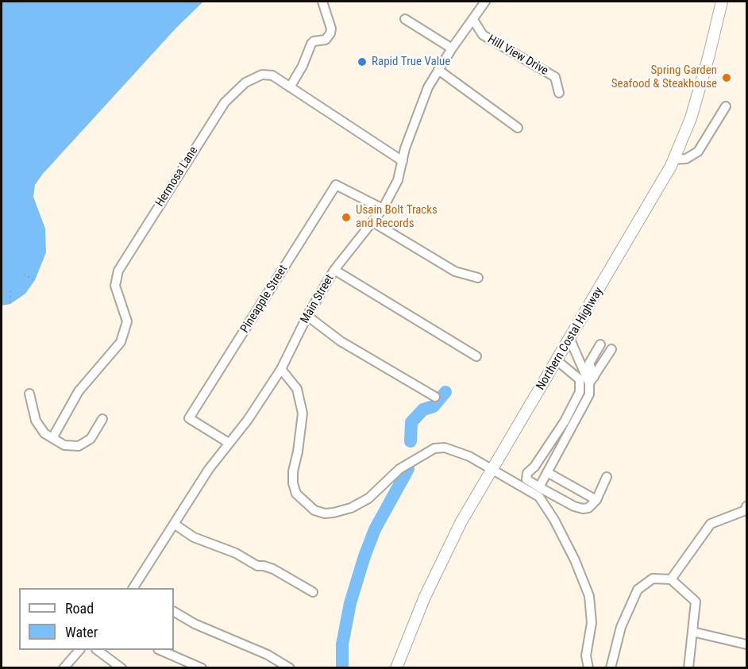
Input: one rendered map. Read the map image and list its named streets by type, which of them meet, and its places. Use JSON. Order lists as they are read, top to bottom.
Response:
{
  "streets": {
    "main road": ["Northern Costal Highway"],
    "street": [
      "Hill View Drive",
      "Hermosa Lane",
      "Pineapple Street",
      "Main Street"
    ]
  },
  "crossings": [
    ["Hill View Drive", "Main Street"],
    ["Hermosa Lane", "Main Street"],
    ["Pineapple Street", "Main Street"]
  ],
  "places": ["Rapid True Value", "Spring Garden Seafood & Steakhouse", "Usain Bolt Tracks and Records"],
  "legend": ["Road", "Water"]
}
